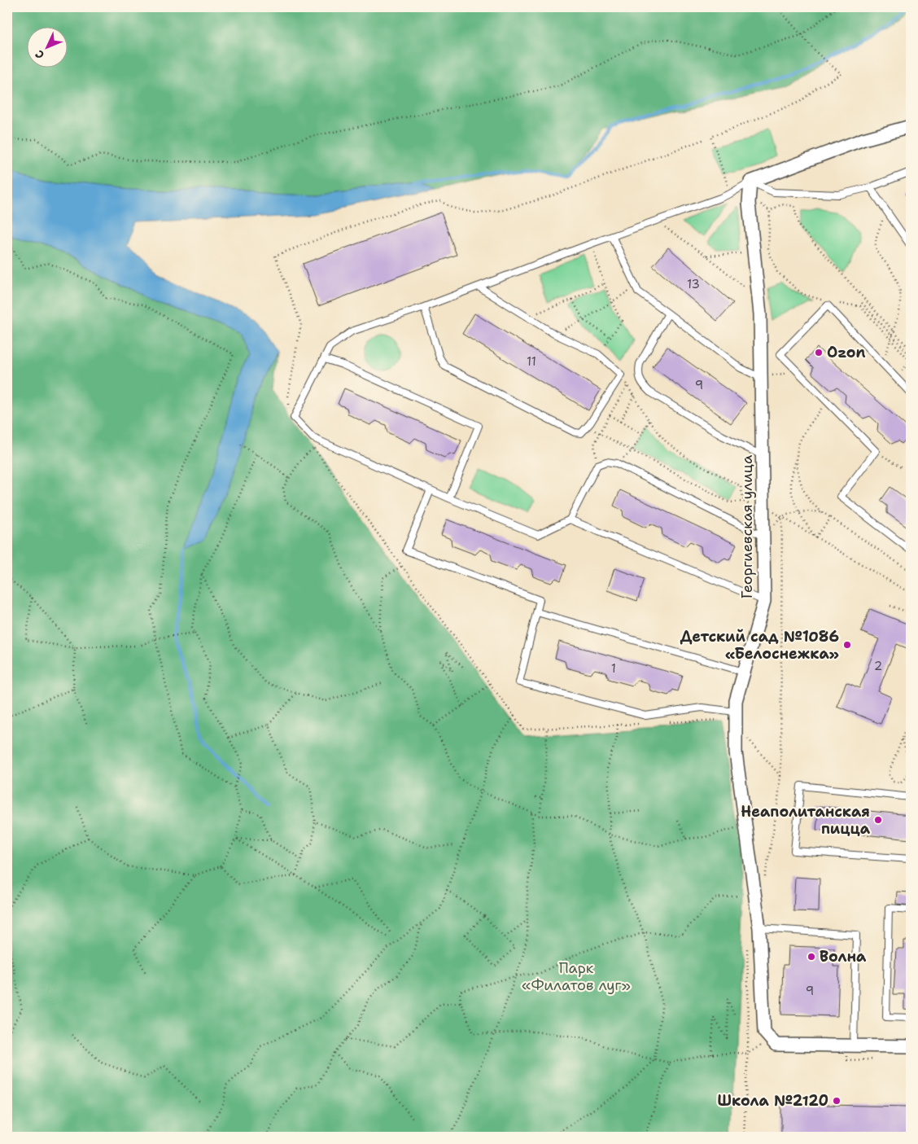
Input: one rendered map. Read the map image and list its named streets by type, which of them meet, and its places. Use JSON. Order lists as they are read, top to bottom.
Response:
{
  "streets": {
    "street": ["Георгиевская улица"]
  },
  "parks": ["Парк «Филатов луг»"],
  "places": [
    "Ozon",
    "Детский сад №1086 «Белоснежка»",
    "Неаполитанская пицца",
    "Волна",
    "Школа №2120"
  ],
  "house_numbers": [
    "13",
    "11",
    "9",
    "2",
    "1",
    "9"
  ],
  "north": "bottom left"
}
